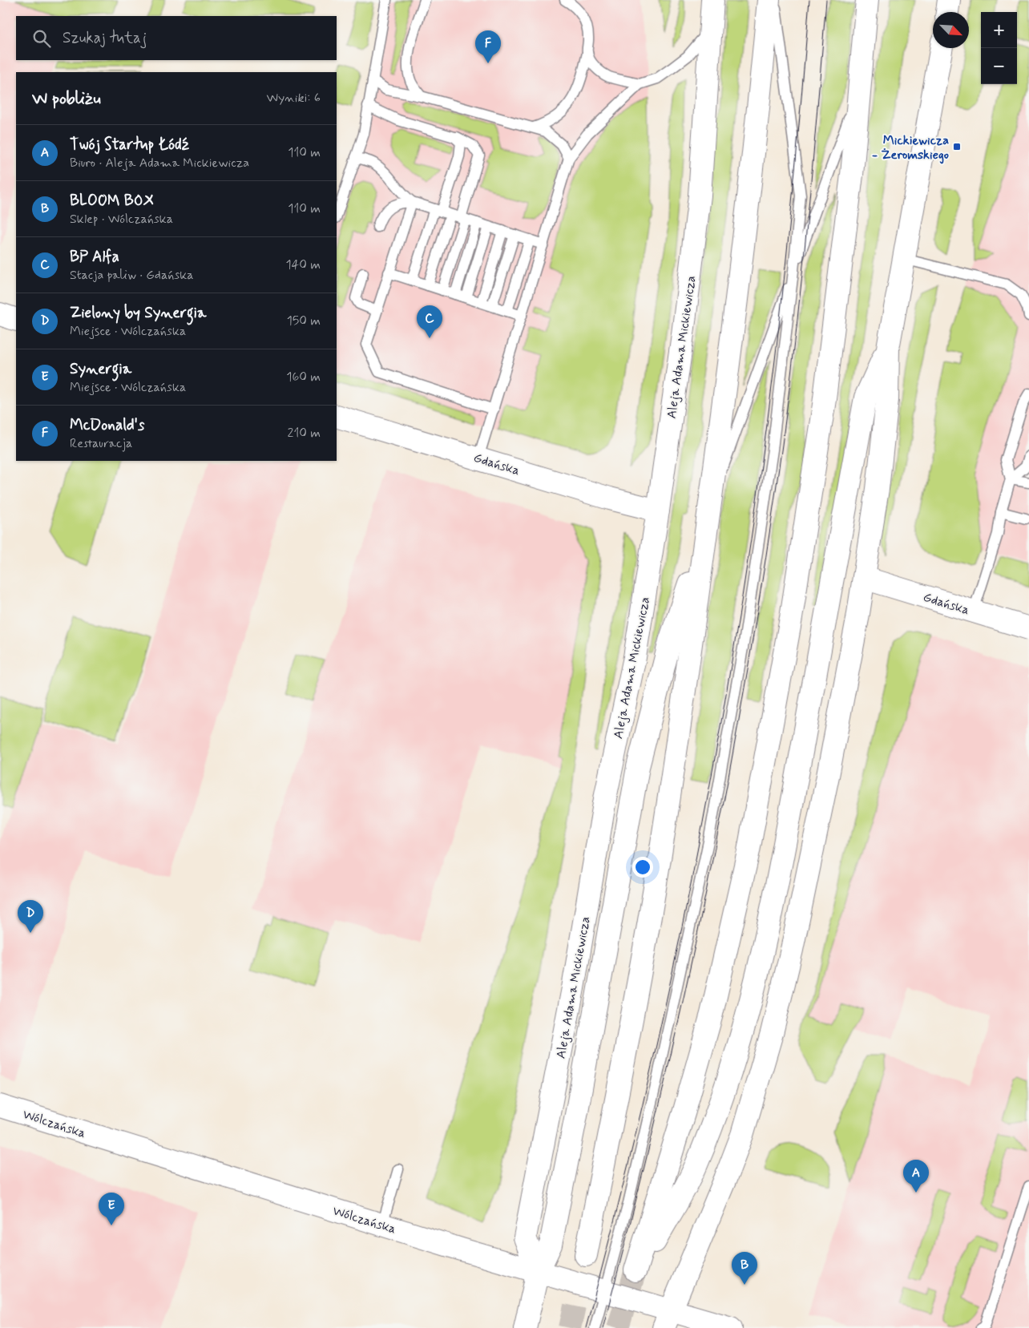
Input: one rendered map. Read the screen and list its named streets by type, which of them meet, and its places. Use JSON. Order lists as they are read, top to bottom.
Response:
{
  "streets": {
    "main road": ["Aleja Adama Mickiewicza", "Gdańska", "Wólczańska"]
  },
  "crossings": [
    ["Aleja Adama Mickiewicza", "Gdańska"],
    ["Aleja Adama Mickiewicza", "Wólczańska"]
  ],
  "places": {
    "transit": ["Mickiewicza - Żeromskiego"]
  },
  "north": "bottom right",
  "page": {
    "map_buttons": ["+", "−"],
    "search": "Szukaj tutaj",
    "pins": [
      "F",
      "C",
      "D",
      "A",
      "E",
      "B"
    ],
    "heading": ["W pobliżu", "Wyniki: 6"],
    "list": [
      {
        "mark": "A",
        "name": "Twój Startup Łódź",
        "note": "Biuro · Aleja Adama Mickiewicza",
        "value": "110 m"
      },
      {
        "mark": "B",
        "name": "BLOOM BOX",
        "note": "Sklep · Wólczańska",
        "value": "110 m"
      },
      {
        "mark": "C",
        "name": "BP Alfa",
        "note": "Stacja paliw · Gdańska",
        "value": "140 m"
      },
      {
        "mark": "D",
        "name": "Zielony by Synergia",
        "note": "Miejsce · Wólczańska",
        "value": "150 m"
      },
      {
        "mark": "E",
        "name": "Synergia",
        "note": "Miejsce · Wólczańska",
        "value": "160 m"
      },
      {
        "mark": "F",
        "name": "McDonald's",
        "note": "Restauracja",
        "value": "210 m"
      }
    ]
  }
}
